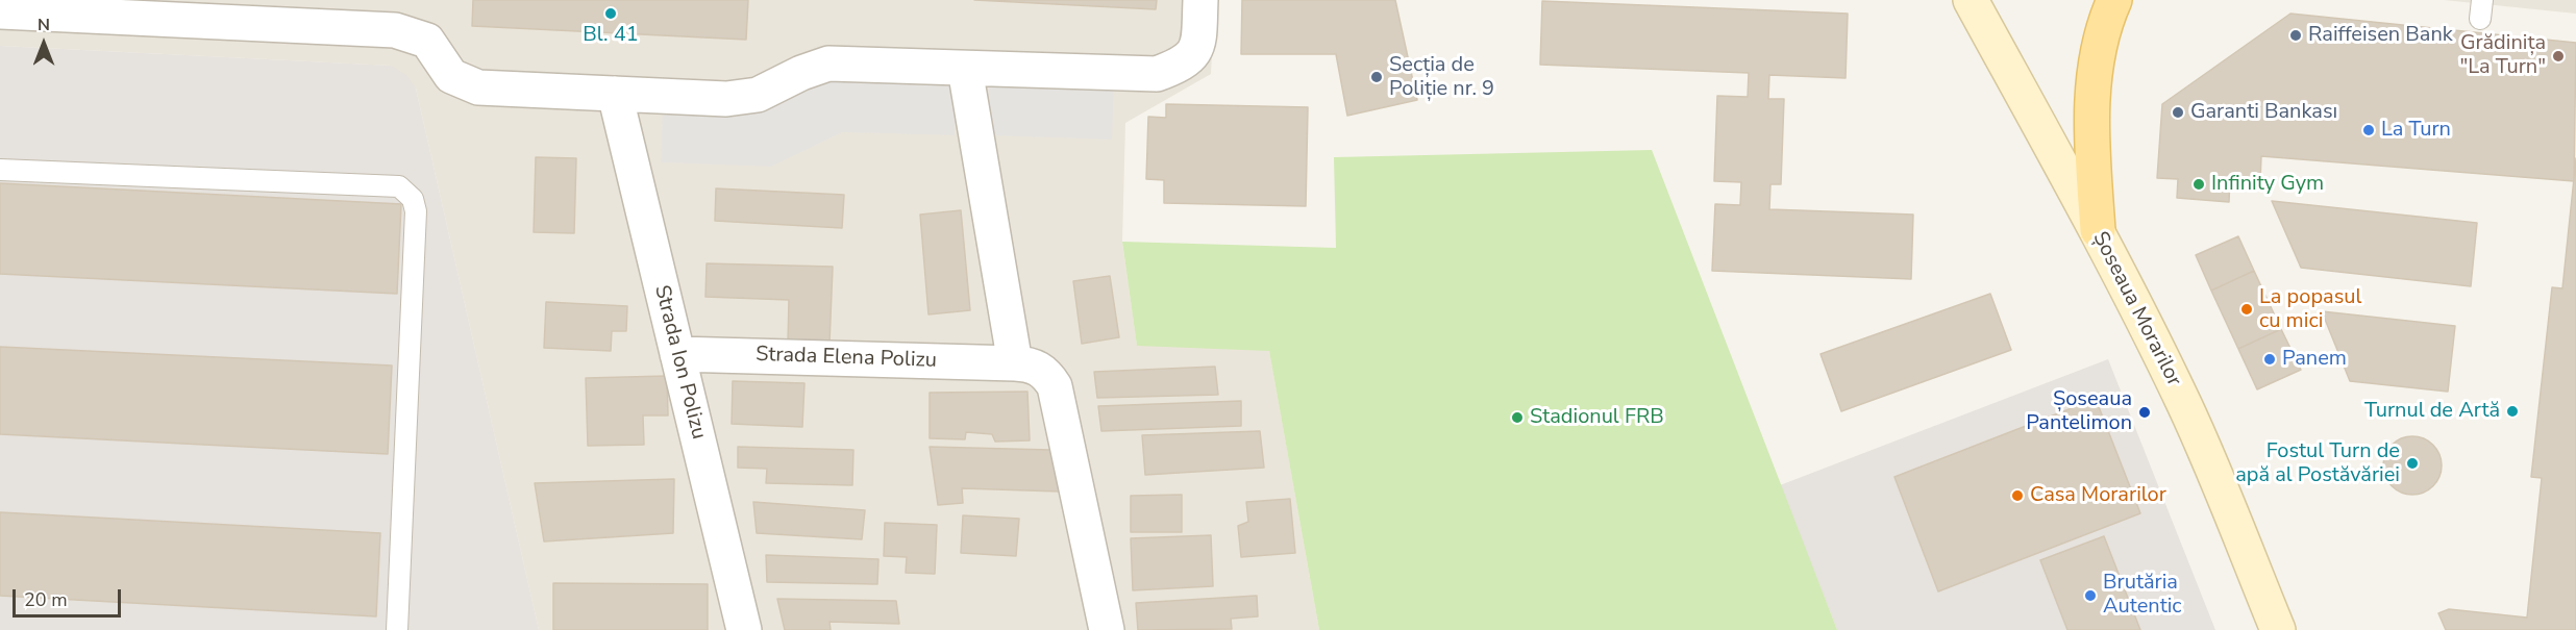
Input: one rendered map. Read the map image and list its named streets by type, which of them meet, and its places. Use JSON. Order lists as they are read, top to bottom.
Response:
{
  "streets": {
    "main road": ["Șoseaua Morarilor"],
    "street": ["Strada Elena Polizu", "Strada Ion Polizu"]
  },
  "crossings": [
    ["Strada Elena Polizu", "Strada Ion Polizu"]
  ],
  "places": [
    "Bl. 41",
    "Raiffeisen Bank",
    "Grădinița \"La Turn\"",
    "Secția de Poliție nr. 9",
    "Garanti Bankası",
    "La Turn",
    "Infinity Gym",
    "La popasul cu mici",
    "Panem",
    "Turnul de Artă",
    "Șoseaua Pantelimon",
    "Stadionul FRB",
    "Fostul Turn de apă al Postăvăriei",
    "Casa Morarilor",
    "Brutăria Autentic"
  ],
  "scale_bar": "20 m",
  "north": "top"
}
